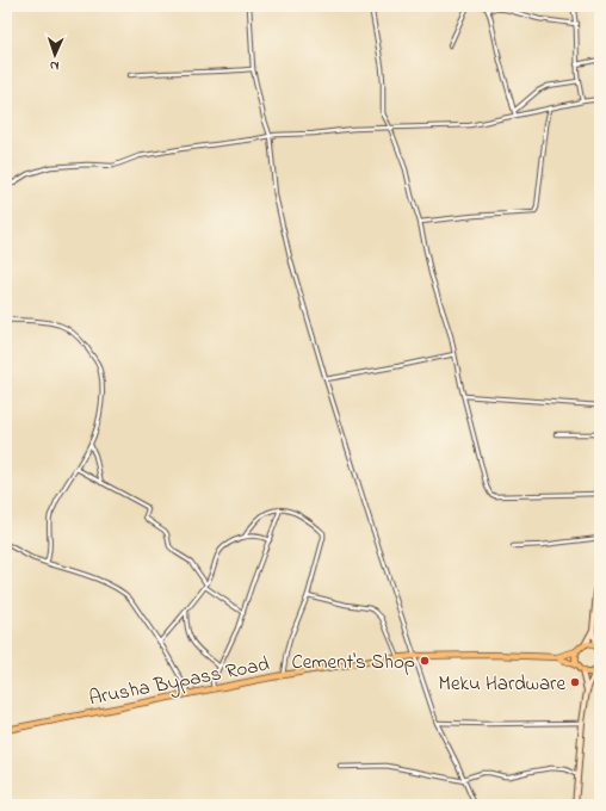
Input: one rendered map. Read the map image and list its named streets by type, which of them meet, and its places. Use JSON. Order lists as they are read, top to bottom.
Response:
{
  "streets": {
    "main road": ["Arusha Bypass Road"]
  },
  "places": ["Cement's Shop", "Meku Hardware"],
  "north": "bottom"
}
